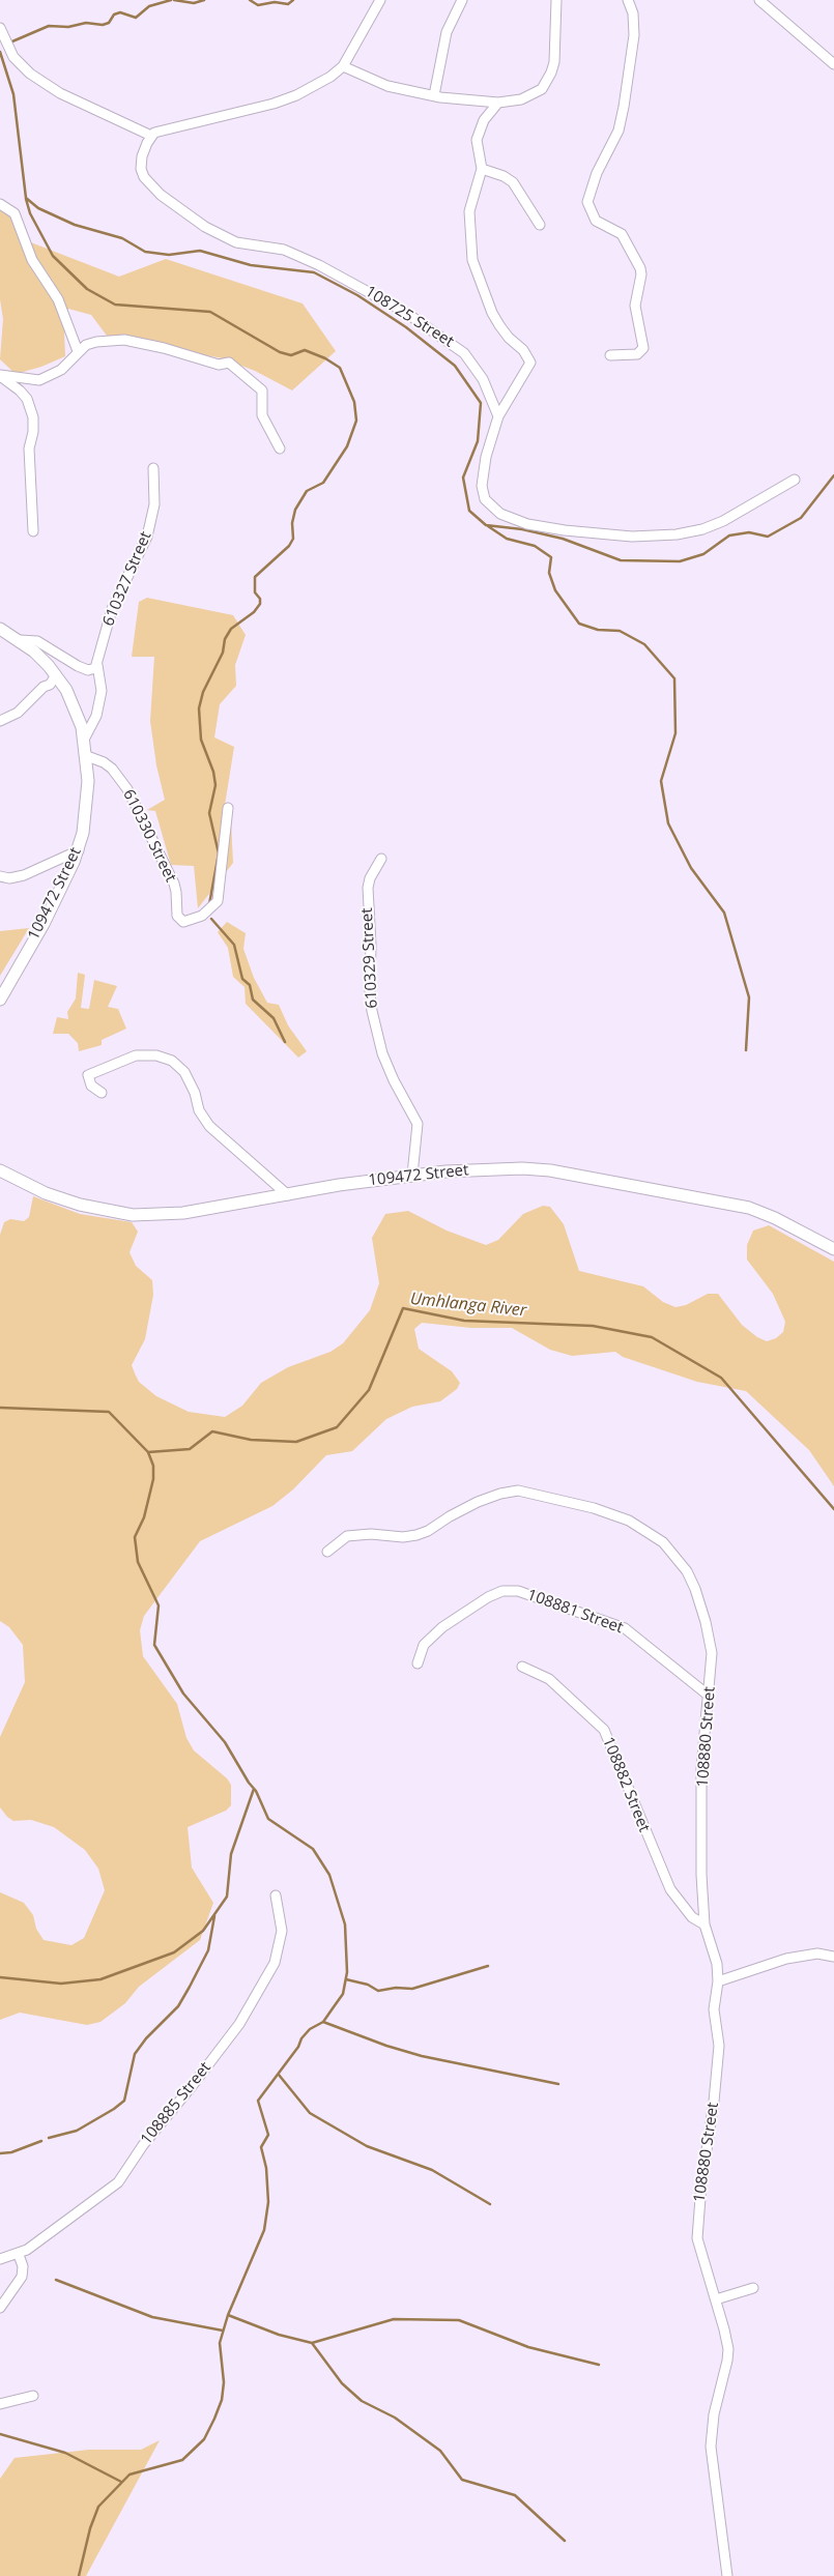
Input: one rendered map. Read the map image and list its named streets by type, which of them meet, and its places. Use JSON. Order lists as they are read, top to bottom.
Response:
{
  "streets": {
    "street": [
      "108725 Street",
      "610327 Street",
      "610330 Street",
      "109472 Street",
      "610329 Street",
      "108881 Street",
      "108880 Street",
      "108882 Street",
      "108885 Street"
    ]
  },
  "crossings": [
    ["610330 Street", "109472 Street"],
    ["109472 Street", "610329 Street"],
    ["108881 Street", "108880 Street"],
    ["108880 Street", "108882 Street"]
  ],
  "water": ["Umhlanga River"]
}
